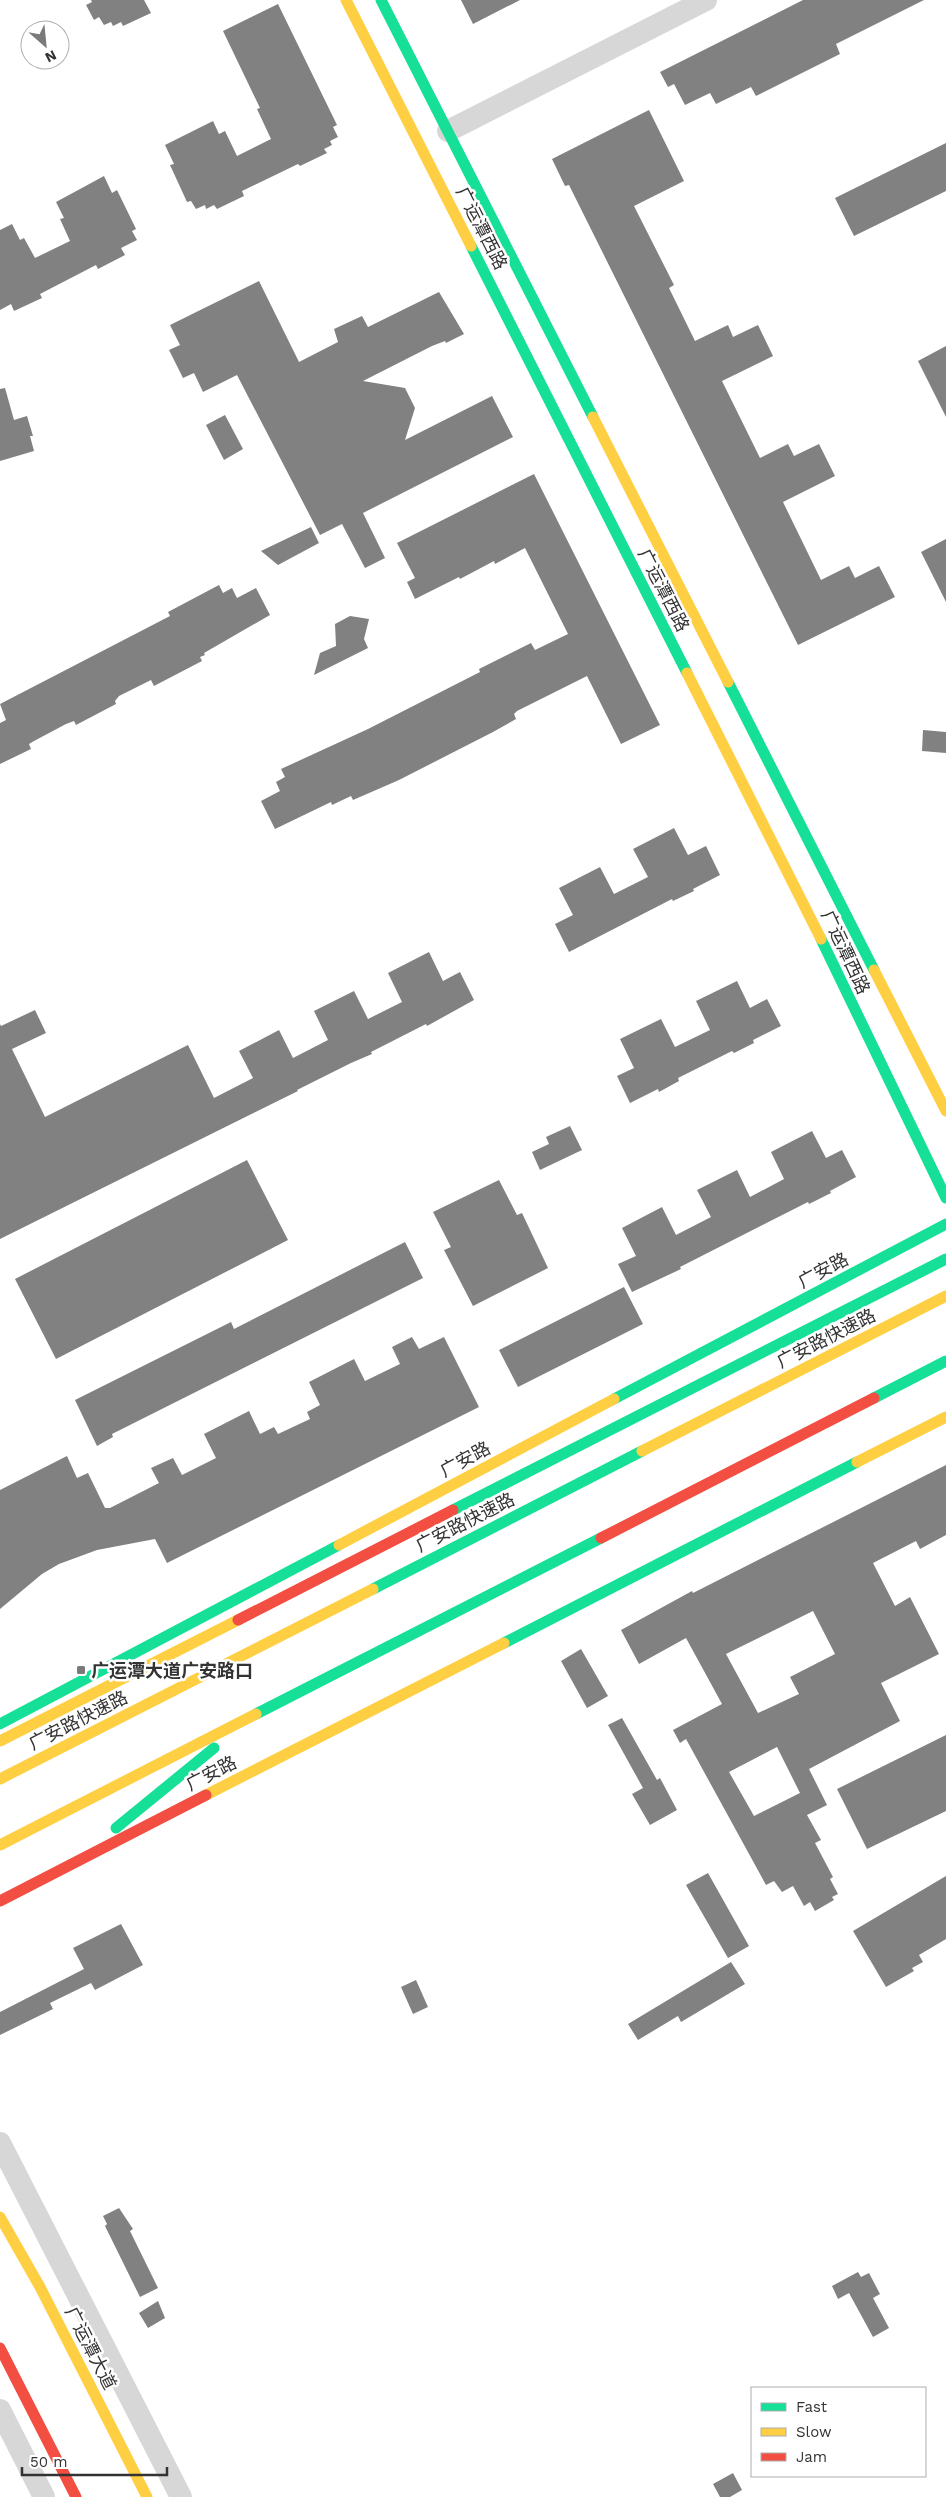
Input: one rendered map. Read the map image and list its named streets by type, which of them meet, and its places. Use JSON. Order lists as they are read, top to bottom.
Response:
{
  "streets": {
    "main road": [
      "广运潭西路",
      "广安路",
      "广安路快速路",
      "广运潭大道"
    ]
  },
  "places": {
    "transit": ["广运潭大道广安路口"]
  },
  "legend": ["Fast", "Slow", "Jam"],
  "scale_bar": "50 m",
  "north": "bottom right"
}
